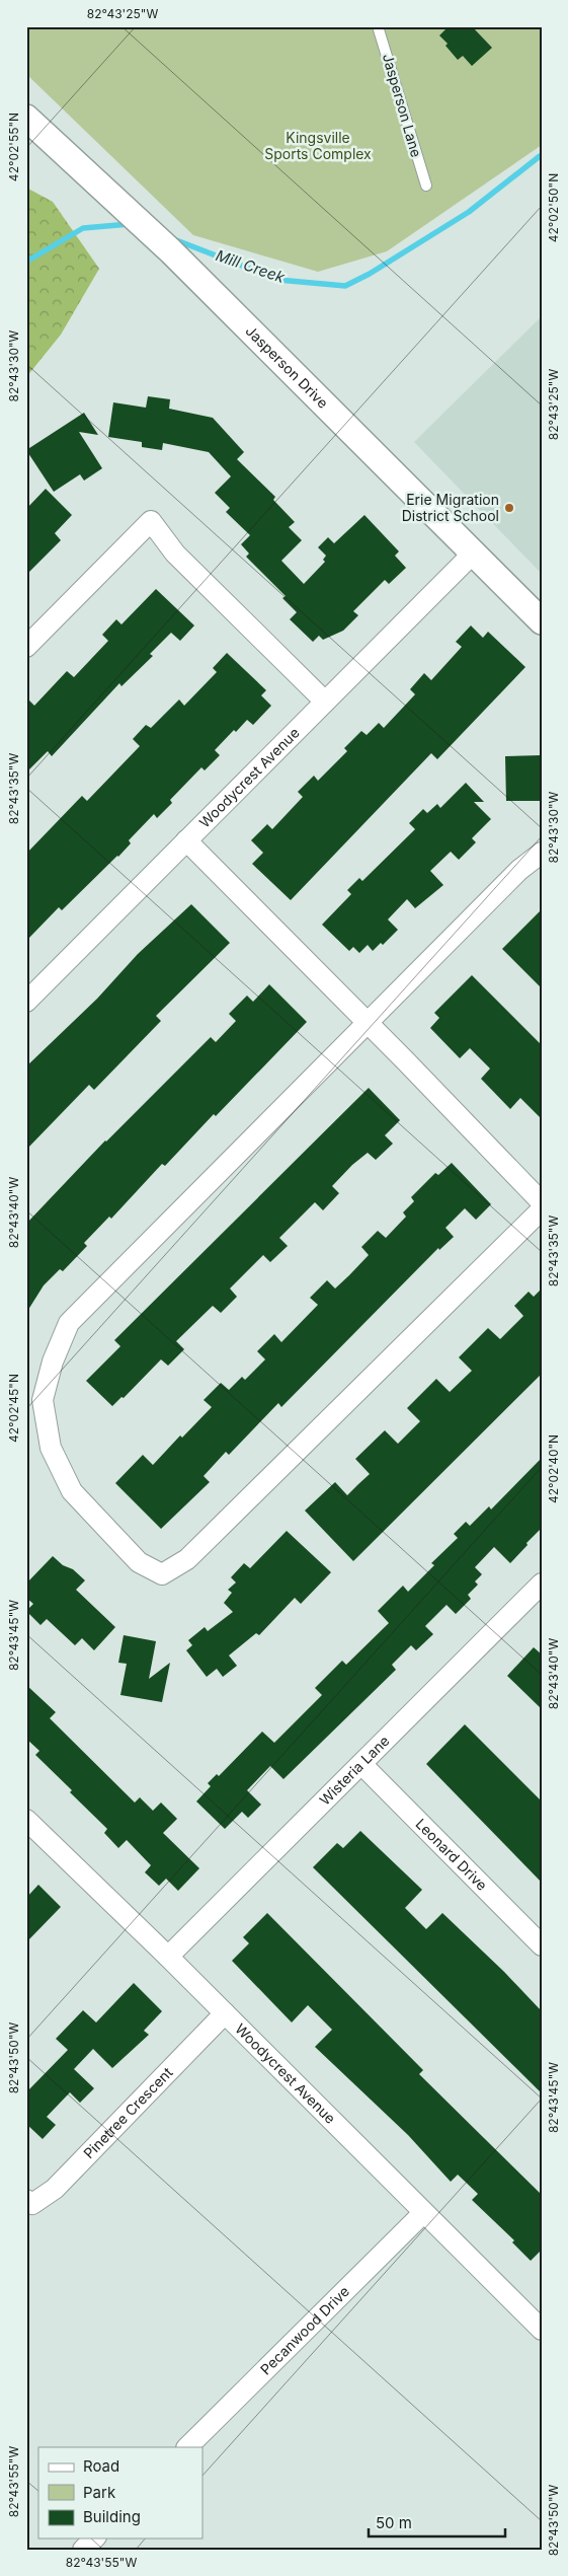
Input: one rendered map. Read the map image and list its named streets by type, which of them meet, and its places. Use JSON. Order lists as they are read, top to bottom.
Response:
{
  "streets": {
    "street": [
      "Jasperson Drive",
      "Woodycrest Avenue",
      "Wisteria Lane",
      "Leonard Drive",
      "Pinetree Crescent",
      "Pecanwood Drive"
    ],
    "lane": ["Jasperson Lane"]
  },
  "crossings": [
    ["Jasperson Drive", "Woodycrest Avenue"],
    ["Woodycrest Avenue", "Wisteria Lane"],
    ["Woodycrest Avenue", "Pinetree Crescent"],
    ["Woodycrest Avenue", "Pecanwood Drive"],
    ["Wisteria Lane", "Leonard Drive"]
  ],
  "water": ["Mill Creek"],
  "parks": ["Kingsville Sports Complex"],
  "places": ["Erie Migration District School"],
  "legend": ["Road", "Park", "Building"],
  "scale_bar": "50 m",
  "coordinates": [
    "82°43'25\"W",
    "42°02'55\"N",
    "42°02'50\"N",
    "82°43'30\"W",
    "82°43'35\"W",
    "82°43'40\"W",
    "42°02'45\"N",
    "42°02'40\"N",
    "82°43'45\"W",
    "82°43'50\"W",
    "82°43'55\"W"
  ]
}
